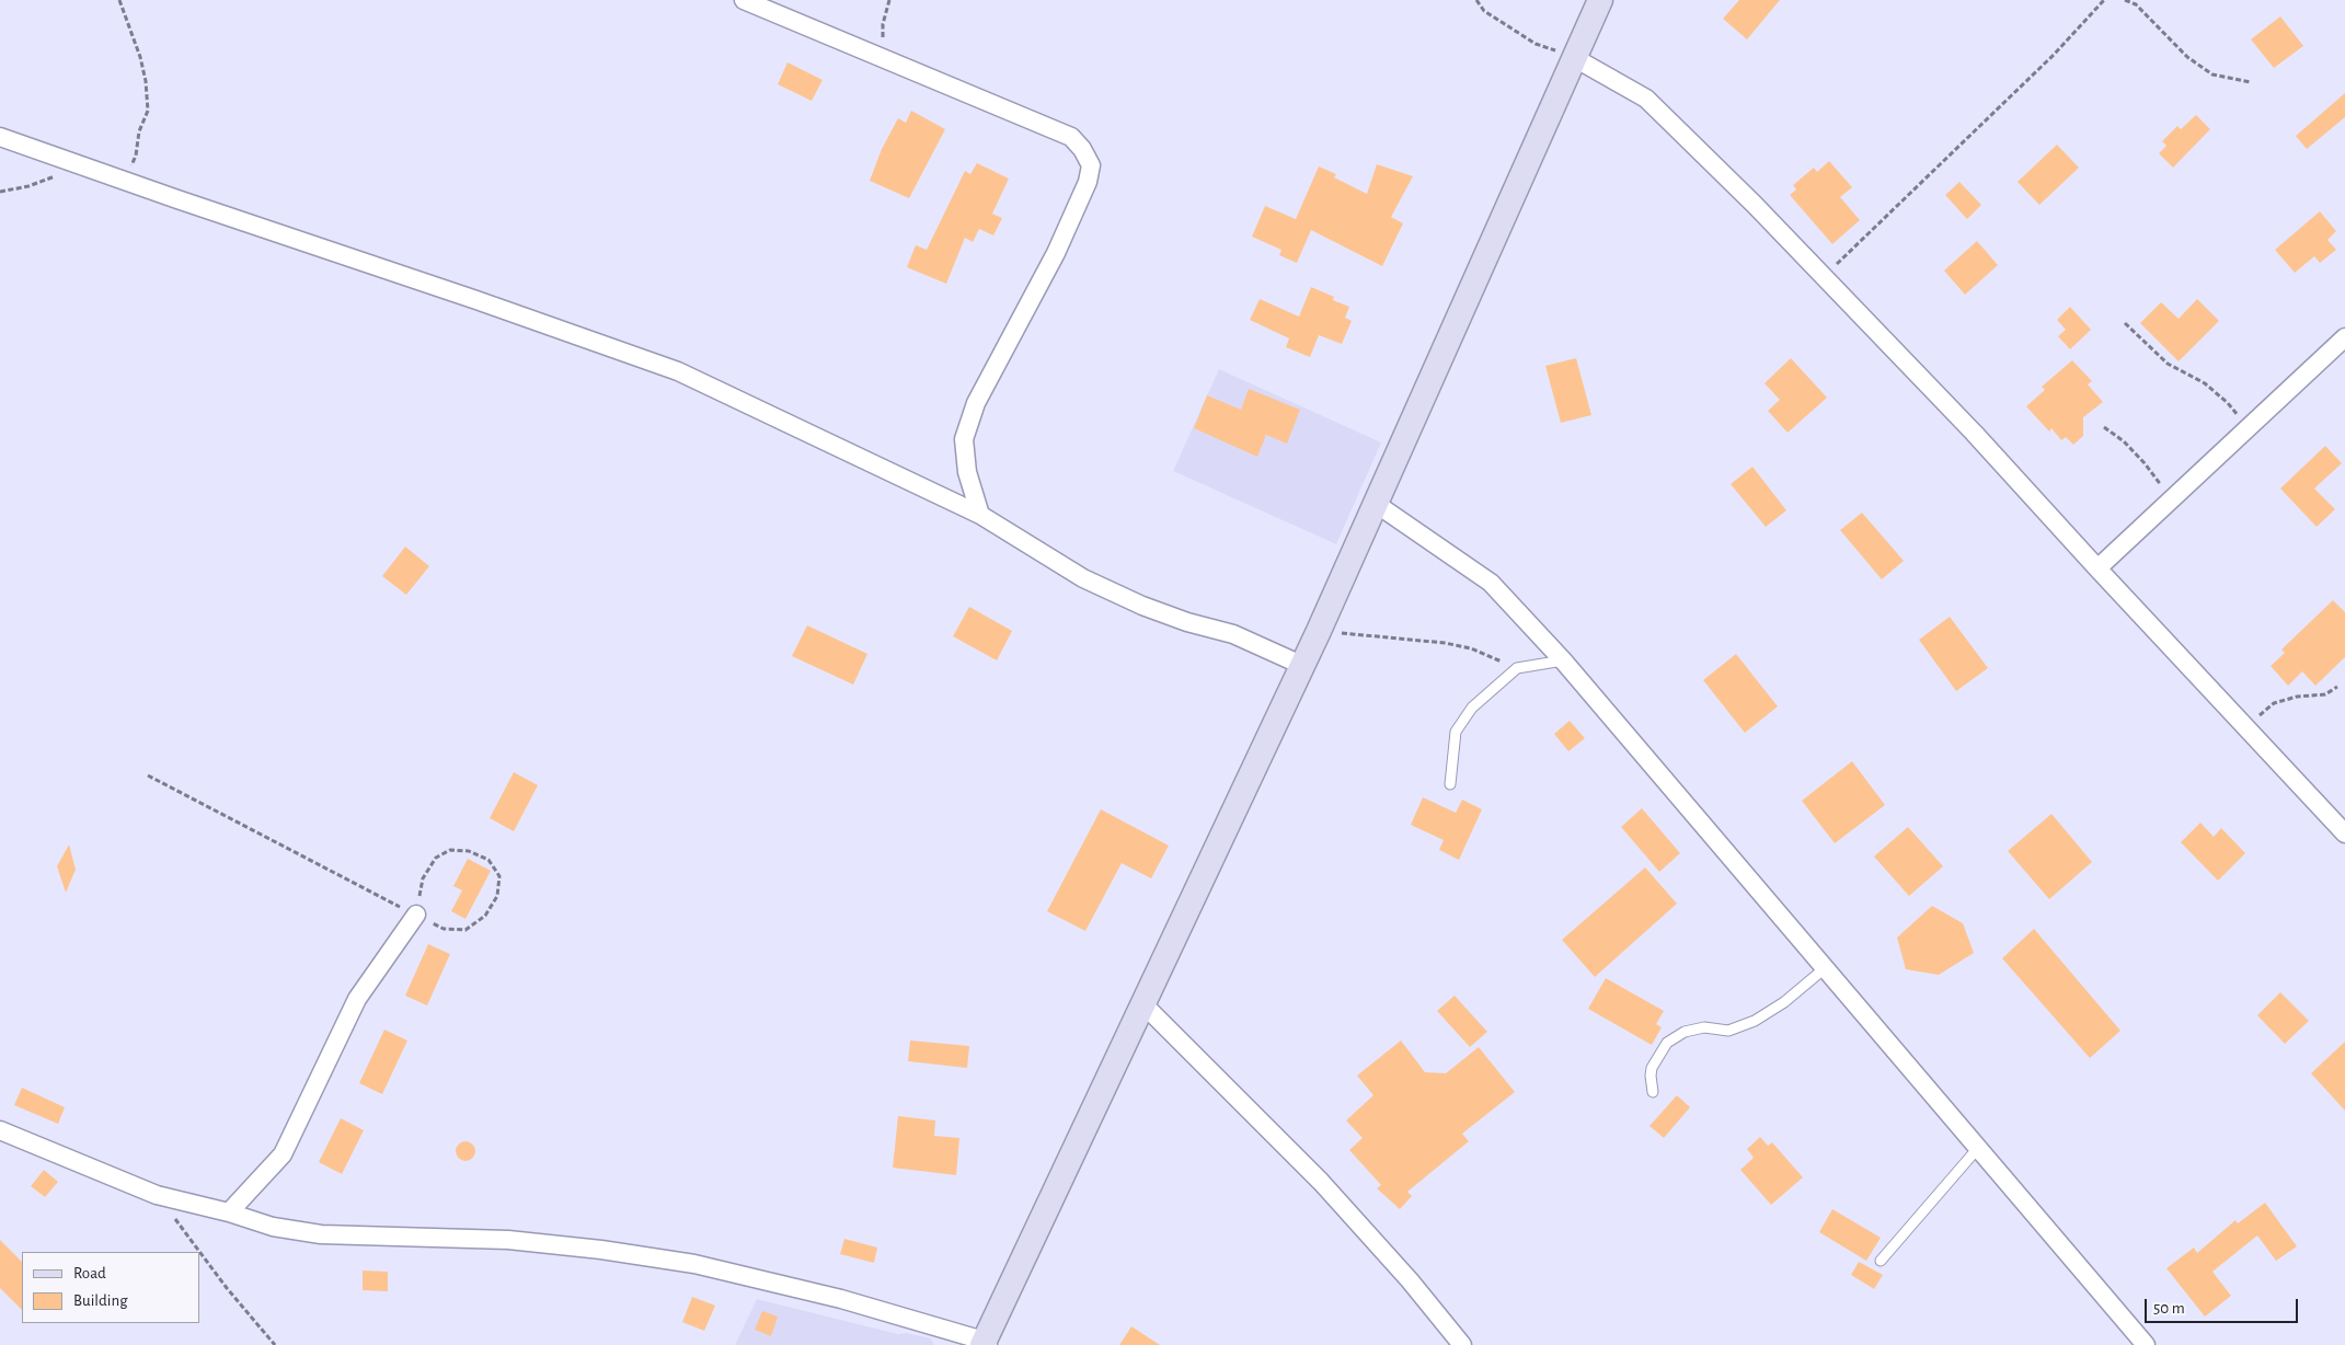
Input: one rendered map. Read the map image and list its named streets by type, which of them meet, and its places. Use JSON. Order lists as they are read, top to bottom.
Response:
{
  "legend": ["Road", "Building"],
  "scale_bar": "50 m"
}
